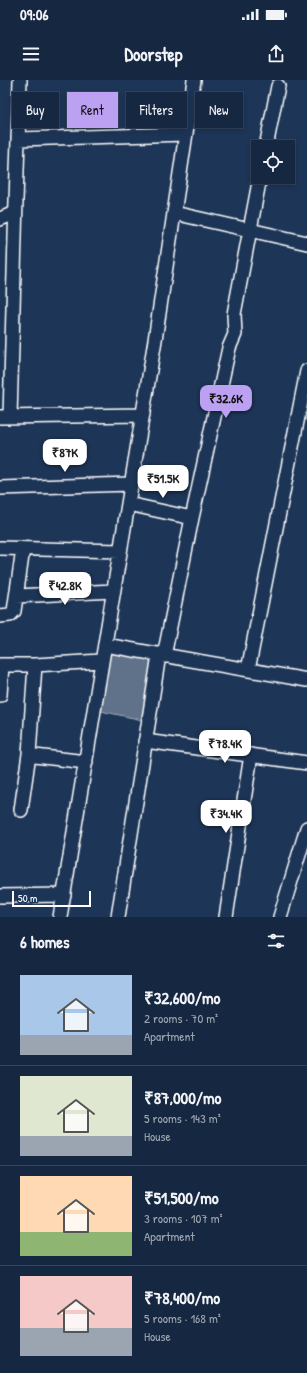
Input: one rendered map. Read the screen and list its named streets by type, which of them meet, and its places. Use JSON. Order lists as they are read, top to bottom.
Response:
{
  "scale_bar": "50 m",
  "page": {
    "status": "09:06",
    "header": "Doorstep",
    "chip": [
      "Buy",
      "Rent",
      "Filters",
      "New"
    ],
    "price": [
      "₹32.6K",
      "₹87K",
      "₹51.5K",
      "₹42.8K",
      "₹78.4K",
      "₹34.4K"
    ],
    "scale": "50 m",
    "heading": "6 homes",
    "list": [
      {
        "name": "₹32,600/mo",
        "note": "2 rooms · 70 m² · Apartment"
      },
      {
        "name": "₹87,000/mo",
        "note": "5 rooms · 143 m² · House"
      },
      {
        "name": "₹51,500/mo",
        "note": "3 rooms · 107 m² · Apartment"
      },
      {
        "name": "₹78,400/mo",
        "note": "5 rooms · 168 m² · House"
      }
    ]
  }
}
